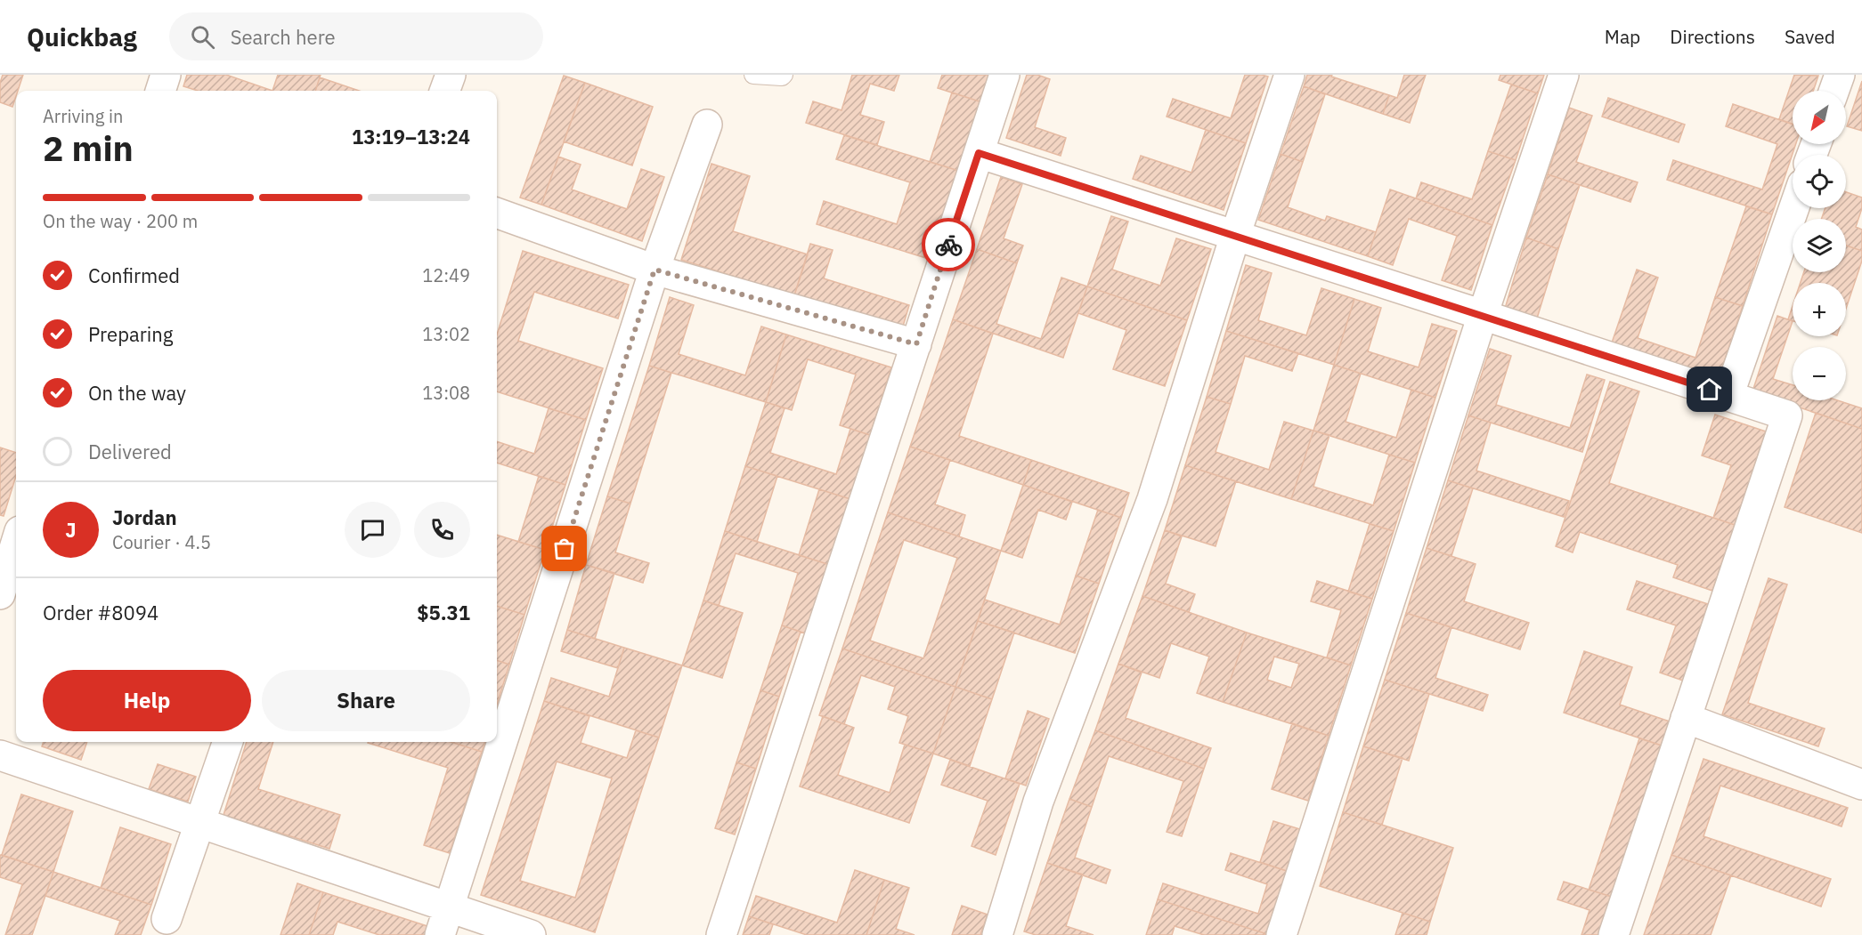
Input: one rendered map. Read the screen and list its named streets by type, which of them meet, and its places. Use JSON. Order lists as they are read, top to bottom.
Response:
{
  "north": "bottom left",
  "page": {
    "header": "Quickbag",
    "search": "Search here",
    "nav": ["Map", "Directions", "Saved"],
    "map_buttons": ["+", "−"],
    "heading": ["2 min", "Arriving in", "13:19–13:24"],
    "panel": [
      "Jordan",
      "Courier · 4.5",
      "Order #8094",
      "$5.31"
    ],
    "bar": "On the way · 200 m",
    "list": [
      ["Confirmed", "12:49"],
      ["Preparing", "13:02"],
      ["On the way", "13:08"],
      "Delivered"
    ],
    "round": "J",
    "buttons": ["Help", "Share"]
  }
}
